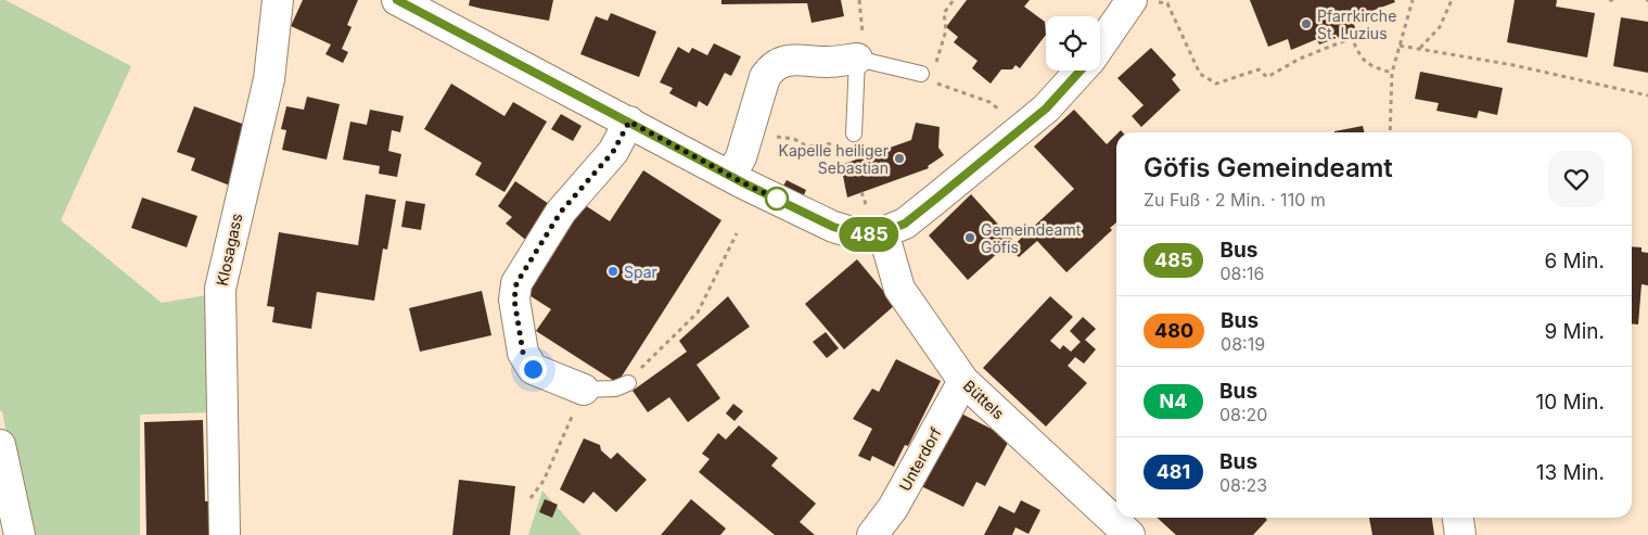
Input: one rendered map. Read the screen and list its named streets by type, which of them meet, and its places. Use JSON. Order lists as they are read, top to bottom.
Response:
{
  "streets": {
    "street": ["Klosagass", "Büttels", "Unterdorf"]
  },
  "crossings": [
    ["Büttels", "Unterdorf"]
  ],
  "places": [
    "Pfarrkirche St. Luzius",
    "Kapelle heiliger Sebastian",
    "Gemeindeamt Göfis",
    "Spar"
  ],
  "lines": ["bus line 485"],
  "page": {
    "on_map": "485",
    "heading": ["Göfis Gemeindeamt", "Zu Fuß · 2 Min. · 110 m"],
    "list": [
      {
        "mark": "485",
        "name": "Bus",
        "note": "08:16",
        "value": "6 Min."
      },
      {
        "mark": "480",
        "name": "Bus",
        "note": "08:19",
        "value": "9 Min."
      },
      {
        "mark": "N4",
        "name": "Bus",
        "note": "08:20",
        "value": "10 Min."
      },
      {
        "mark": "481",
        "name": "Bus",
        "note": "08:23",
        "value": "13 Min."
      }
    ]
  }
}
